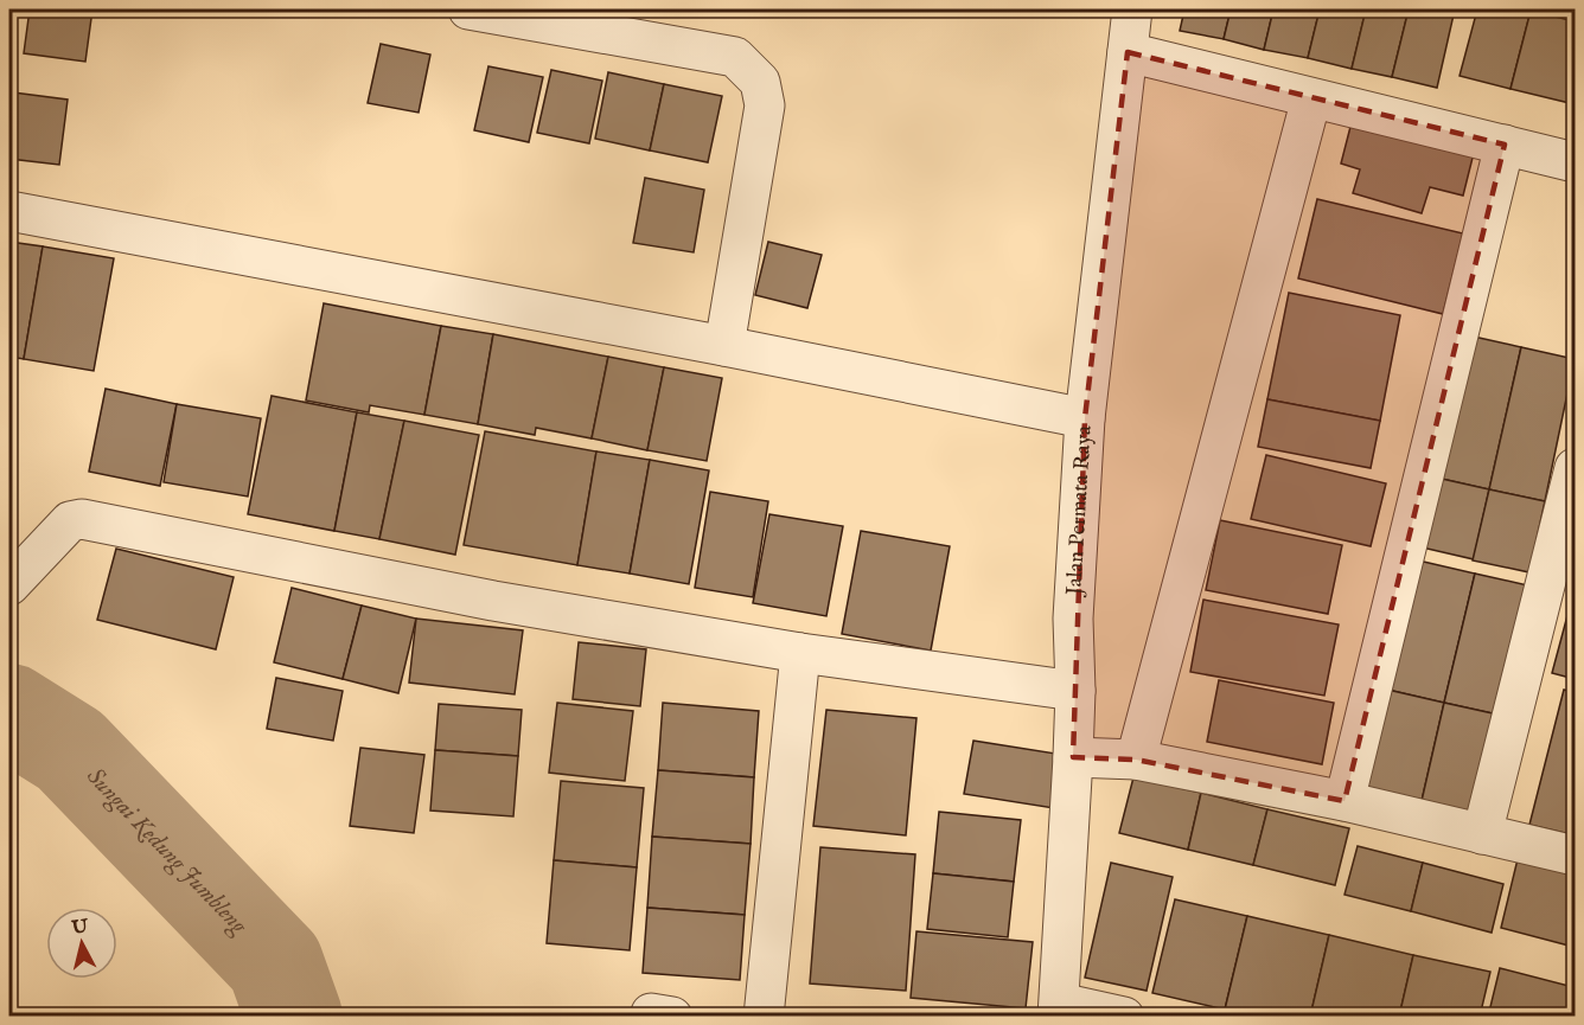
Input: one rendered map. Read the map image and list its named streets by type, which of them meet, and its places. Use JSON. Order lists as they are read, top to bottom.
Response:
{
  "streets": {
    "street": ["Jalan Permata Raya"]
  },
  "water": ["Sungai Kedung Jumbleng"],
  "north": "top"
}
